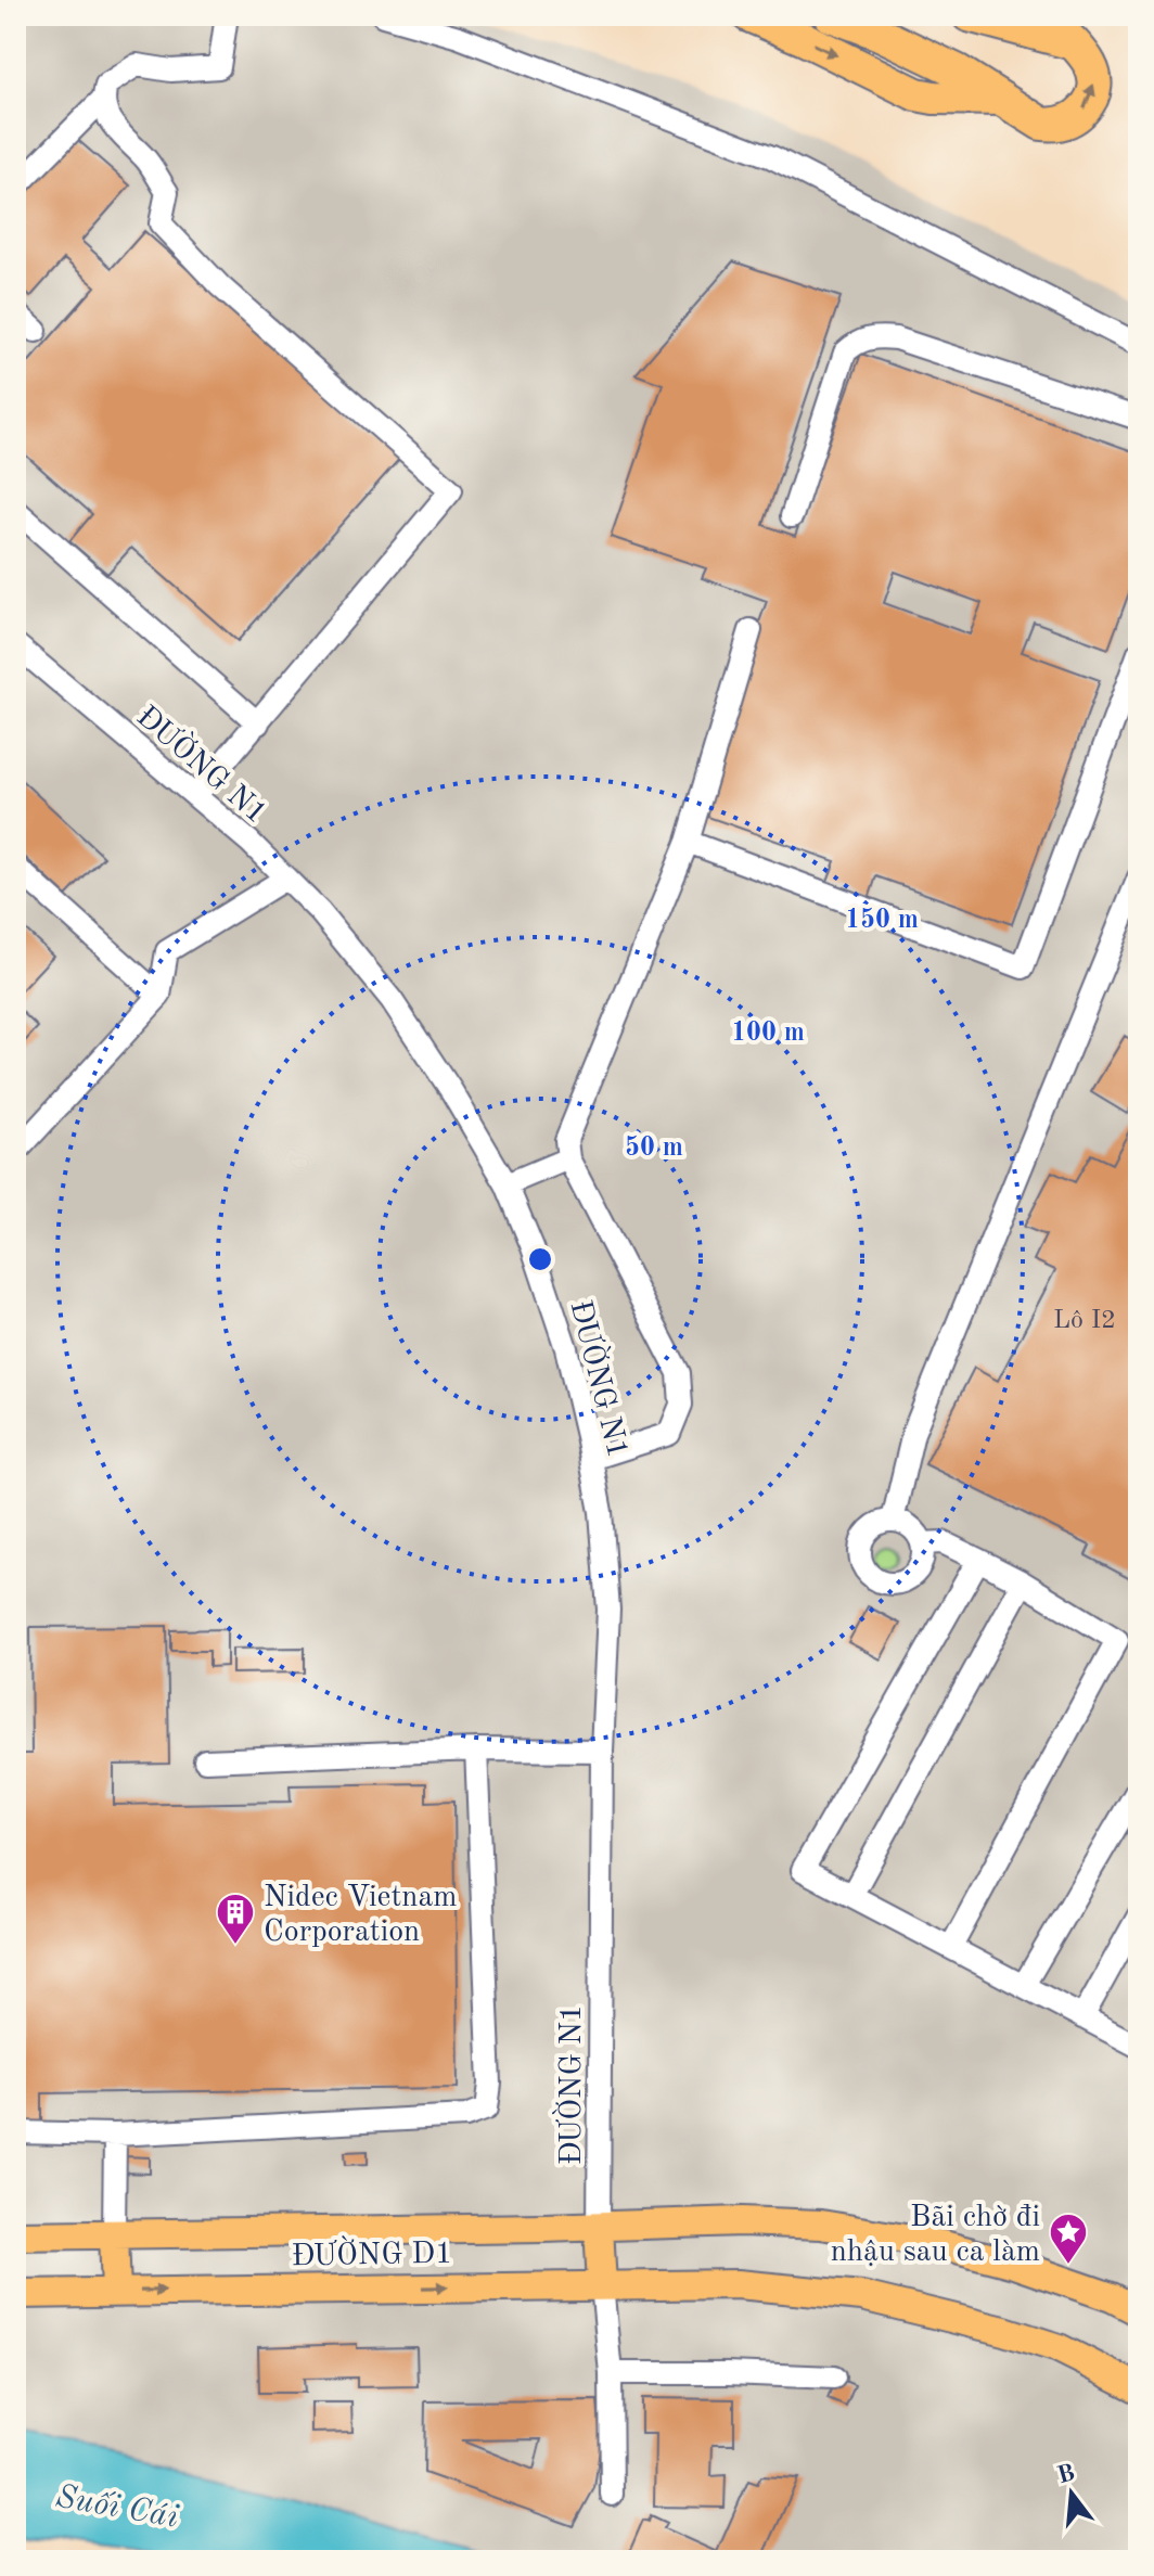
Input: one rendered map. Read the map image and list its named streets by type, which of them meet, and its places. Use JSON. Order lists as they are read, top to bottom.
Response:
{
  "streets": {
    "main road": ["ĐƯỜNG D1"],
    "street": ["ĐƯỜNG N1"]
  },
  "crossings": [
    ["ĐƯỜNG N1", "ĐƯỜNG D1"]
  ],
  "water": ["Suối Cái"],
  "places": {
    "building": ["Nidec Vietnam Corporation"],
    "place": ["Bãi chờ đi nhậu sau ca làm"]
  },
  "house_numbers": ["Lô I2"],
  "north": "top",
  "rings": ["150 m", "100 m", "50 m"]
}
